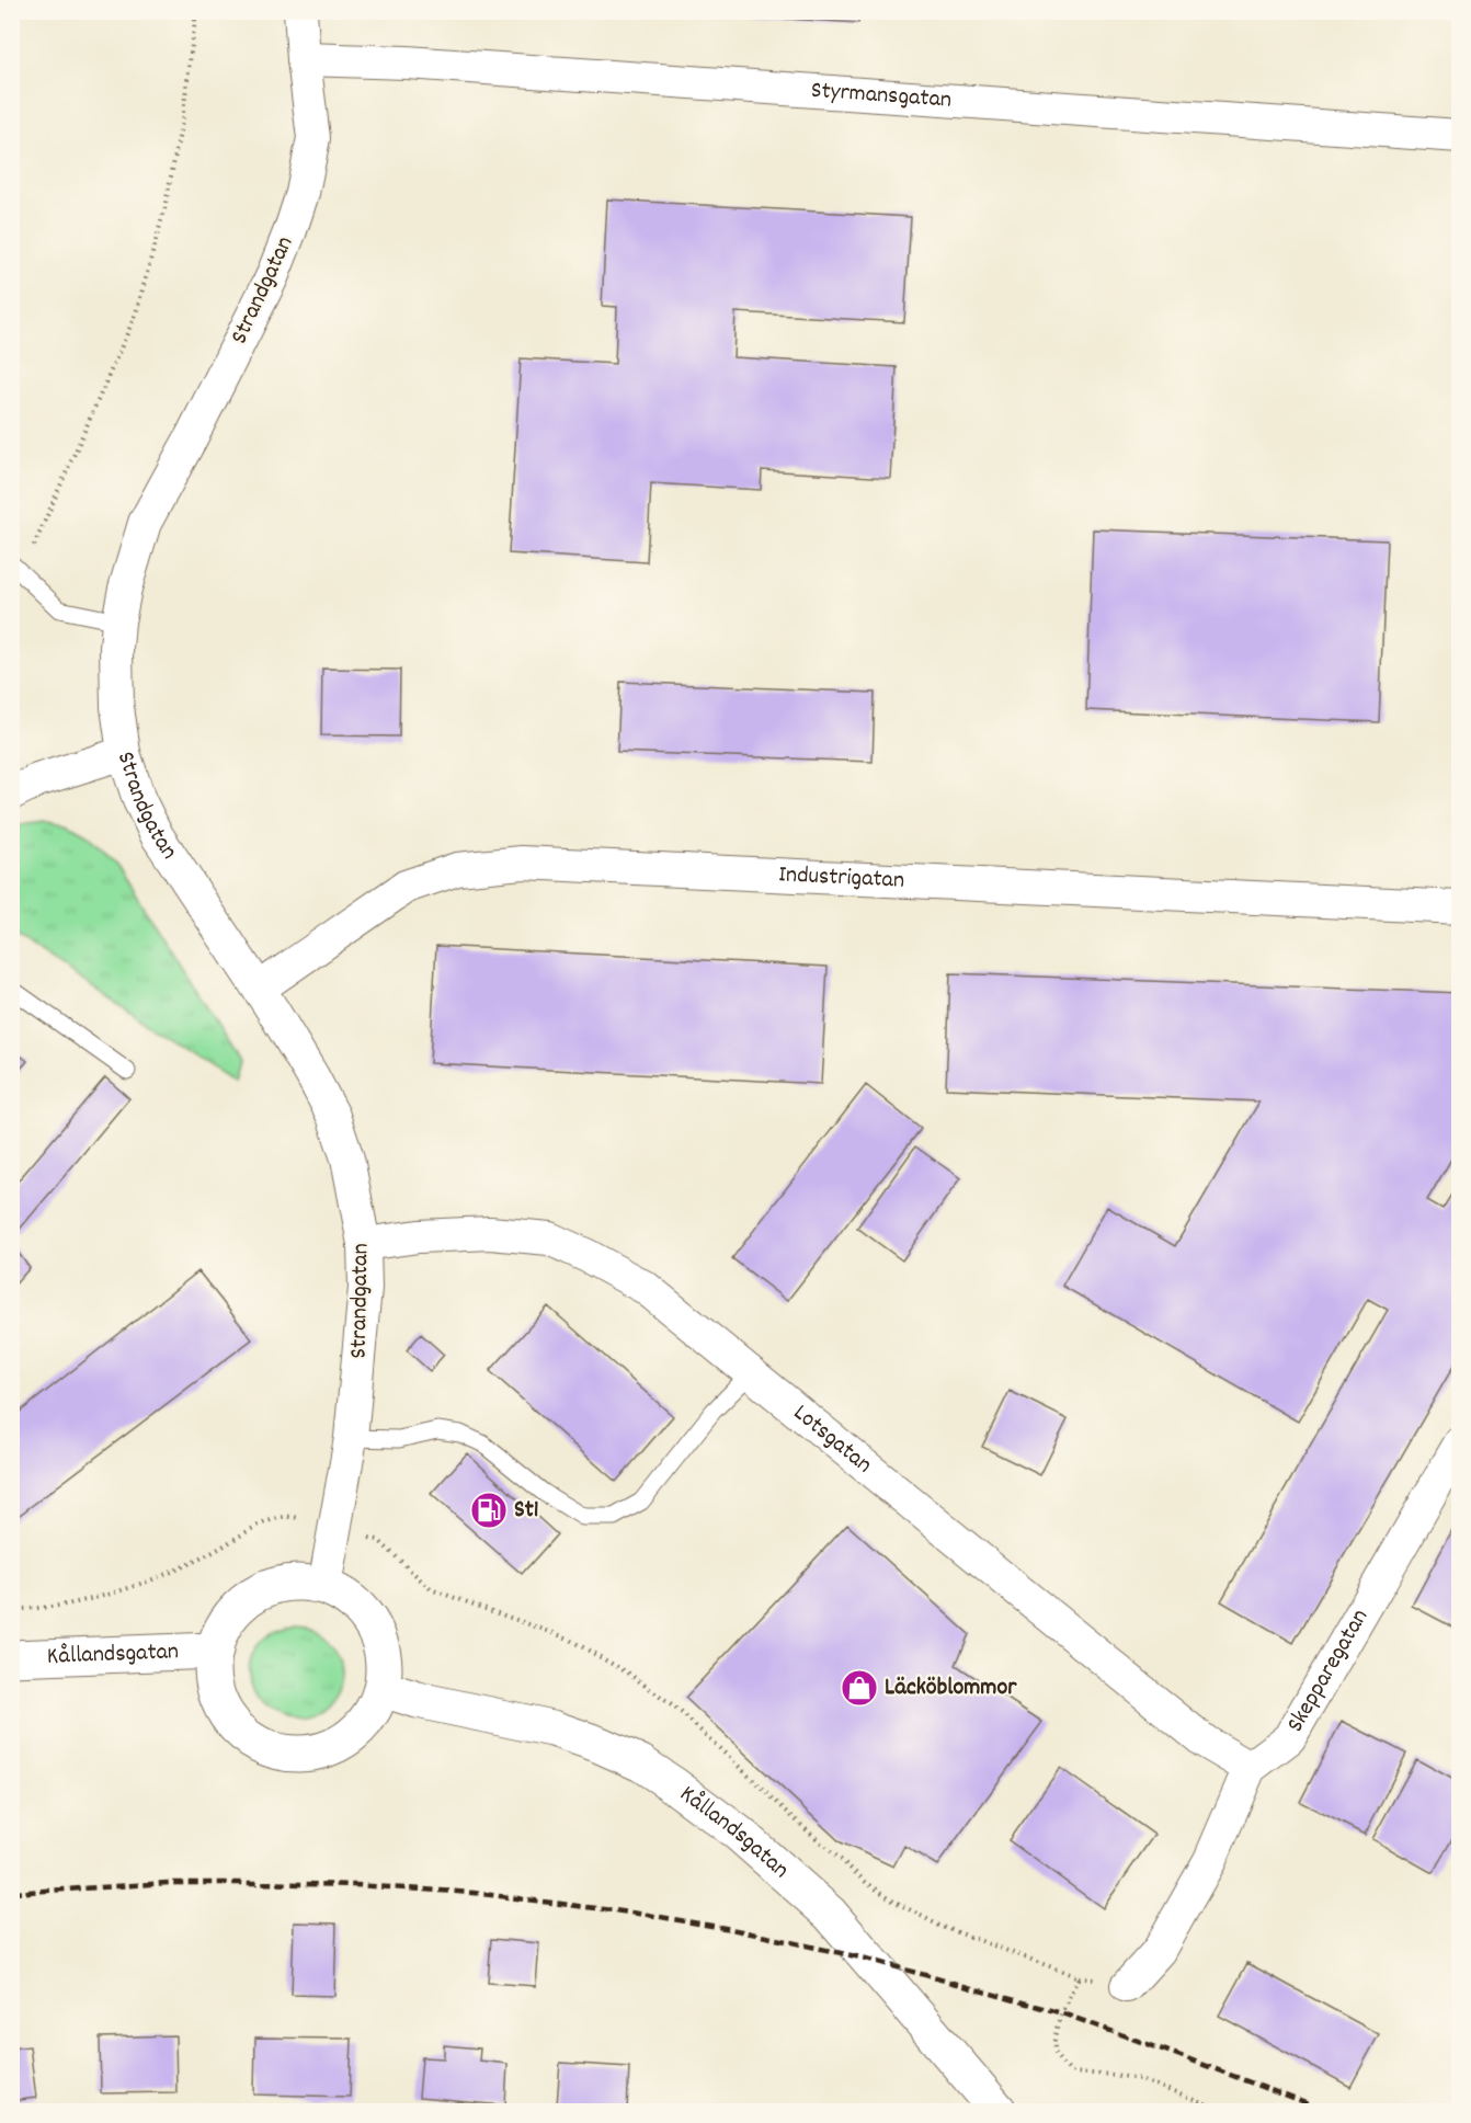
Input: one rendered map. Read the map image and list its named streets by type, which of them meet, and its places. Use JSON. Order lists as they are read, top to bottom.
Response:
{
  "streets": {
    "main road": ["Kållandsgatan"],
    "street": [
      "Styrmansgatan",
      "Strandgatan",
      "Industrigatan",
      "Lotsgatan",
      "Skepparegatan"
    ]
  },
  "crossings": [
    ["Styrmansgatan", "Strandgatan"],
    ["Strandgatan", "Industrigatan"],
    ["Strandgatan", "Lotsgatan"],
    ["Strandgatan", "Kållandsgatan"],
    ["Lotsgatan", "Skepparegatan"]
  ],
  "places": {
    "fuel station": ["St1"],
    "shop": ["Läcköblommor"]
  }
}
